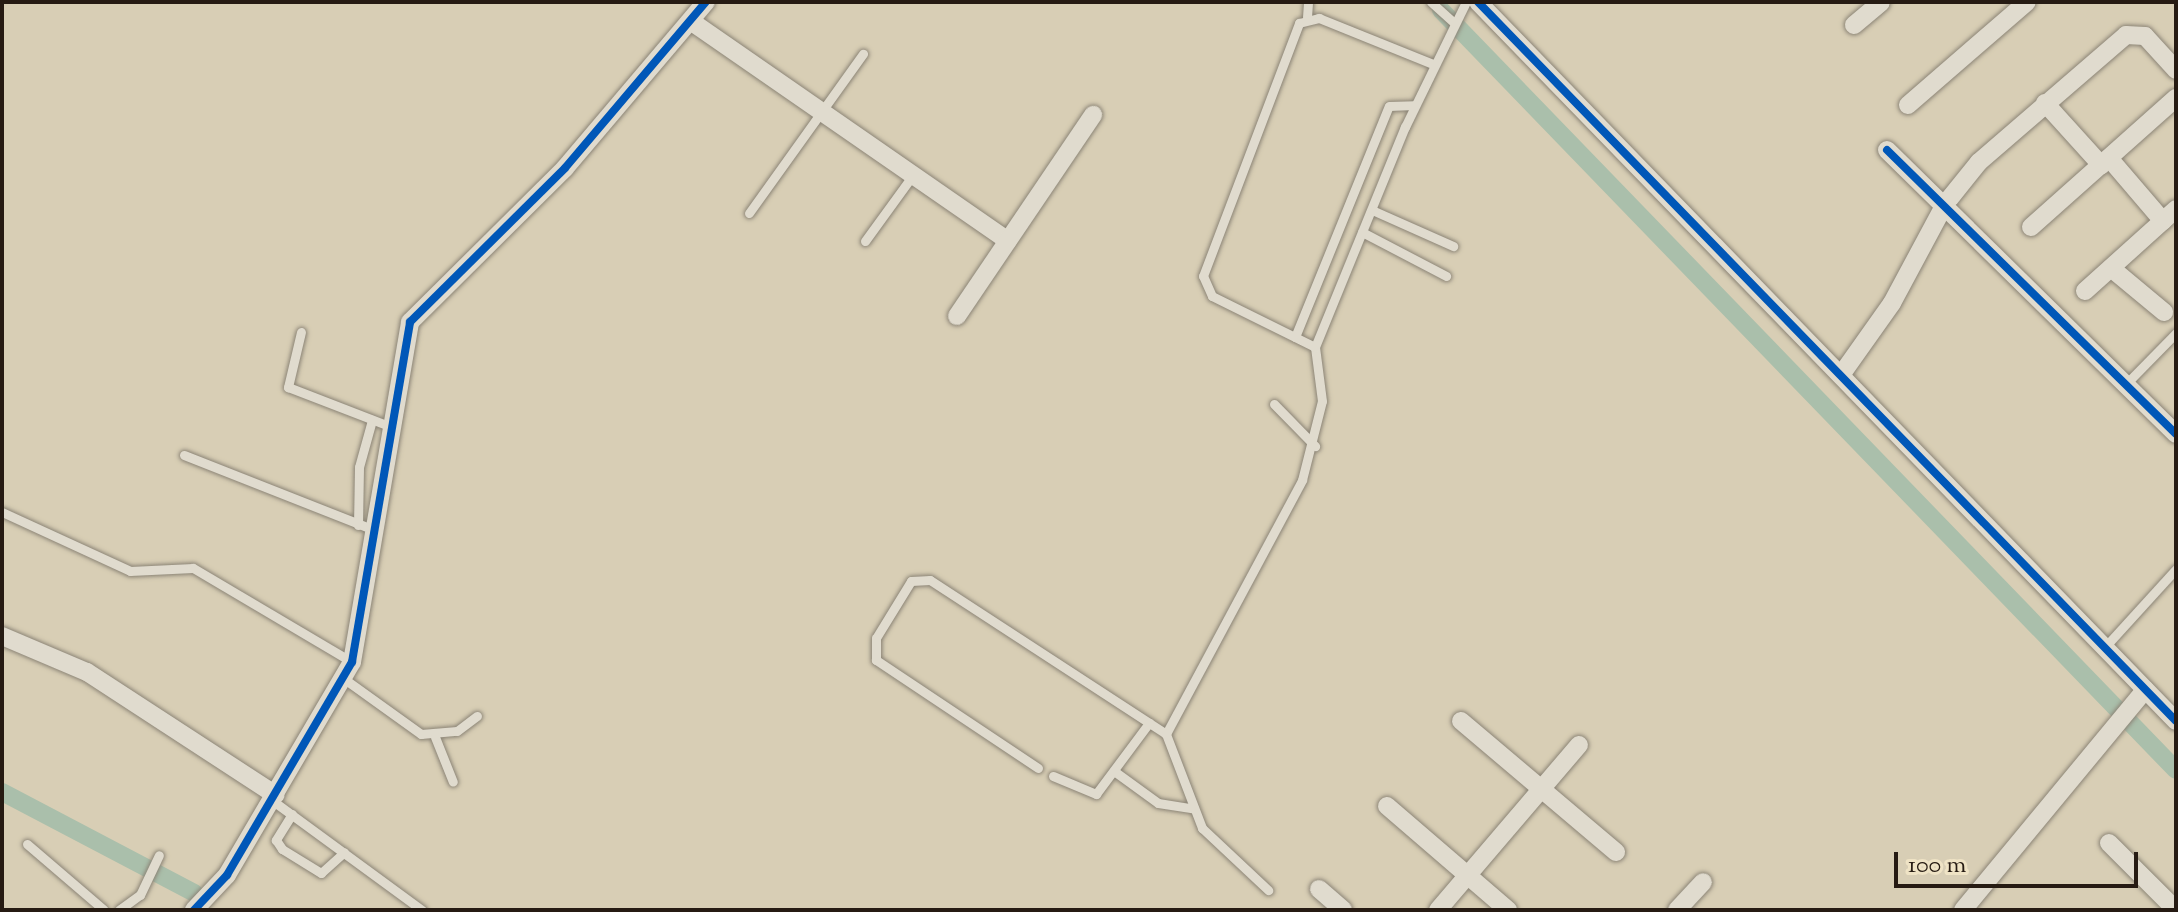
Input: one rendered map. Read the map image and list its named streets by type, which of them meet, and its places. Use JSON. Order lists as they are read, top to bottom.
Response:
{
  "scale_bar": "100 m"
}
